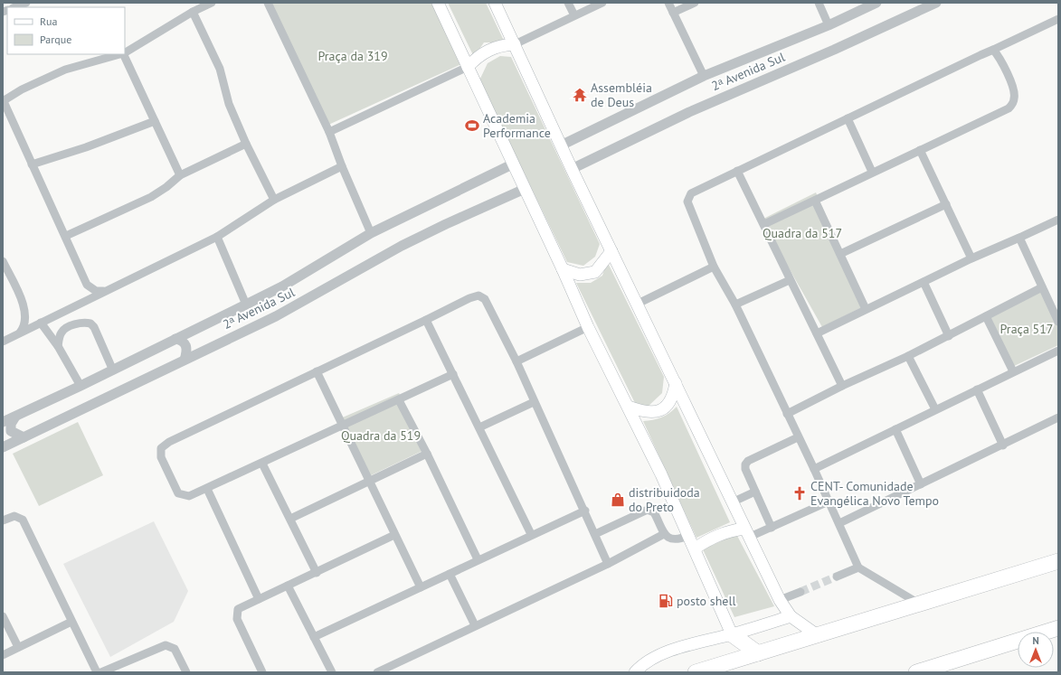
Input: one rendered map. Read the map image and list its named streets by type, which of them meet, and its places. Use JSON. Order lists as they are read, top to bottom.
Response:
{
  "streets": {
    "street": ["2ᵃ Avenida Sul"]
  },
  "parks": [
    "Praça da 319",
    "Quadra da 517",
    "Praça 517",
    "Quadra da 519"
  ],
  "places": {
    "temple": ["Assembléia de Deus"],
    "sports": ["Academia Performance"],
    "church": ["CENT- Comunidade Evangélica Novo Tempo"],
    "shop": ["distribuidoda do Preto"],
    "fuel station": ["posto shell"]
  },
  "legend": ["Rua", "Parque"],
  "north": "top"
}
